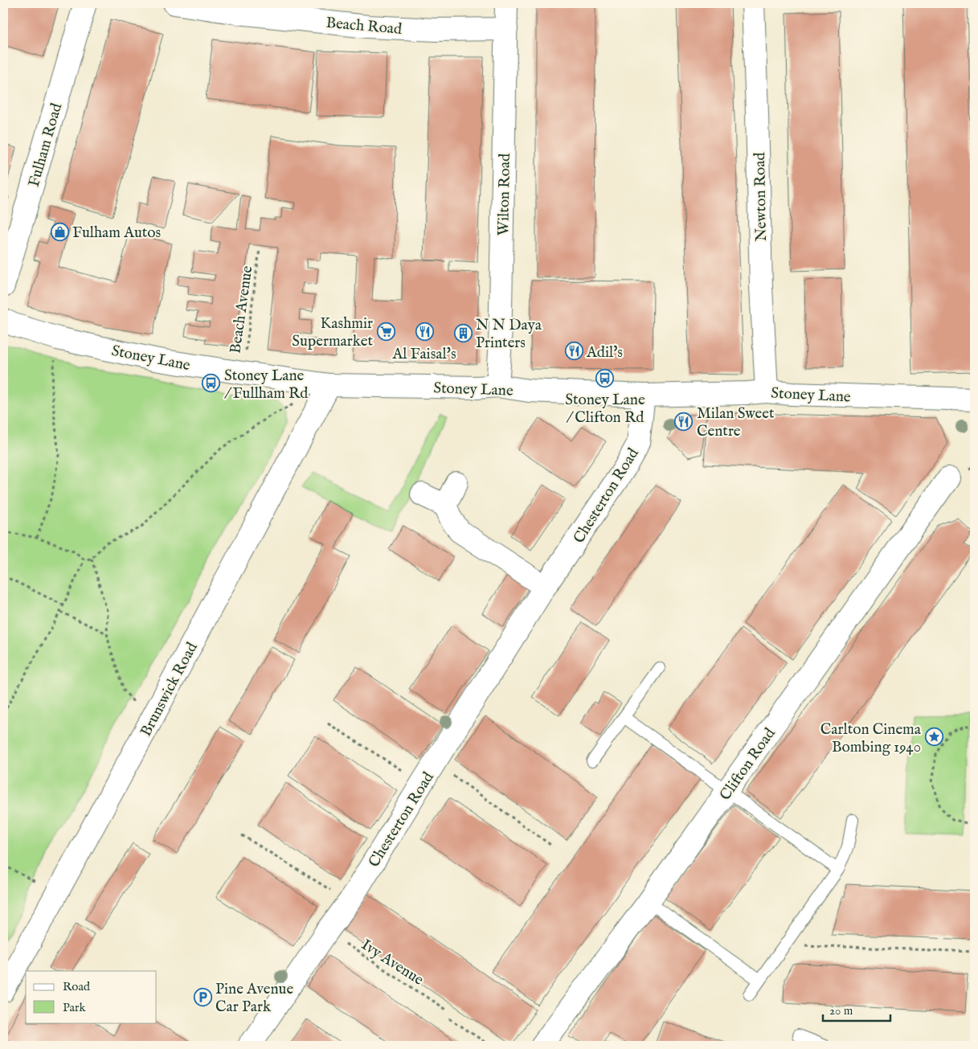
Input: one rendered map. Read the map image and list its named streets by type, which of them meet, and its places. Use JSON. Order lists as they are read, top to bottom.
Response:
{
  "streets": {
    "street": [
      "Beach Road",
      "Fulham Road",
      "Wilton Road",
      "Newton Road",
      "Stoney Lane",
      "Chesterton Road",
      "Brunswick Road",
      "Clifton Road"
    ],
    "path": ["Beach Avenue", "Ivy Avenue"]
  },
  "crossings": [
    ["Beach Road", "Wilton Road"],
    ["Wilton Road", "Stoney Lane"],
    ["Newton Road", "Stoney Lane"],
    ["Beach Avenue", "Stoney Lane"],
    ["Stoney Lane", "Chesterton Road"],
    ["Stoney Lane", "Brunswick Road"],
    ["Chesterton Road", "Ivy Avenue"]
  ],
  "places": {
    "shop": ["Fulham Autos"],
    "supermarket": ["Kashmir Supermarket"],
    "restaurant": ["Al Faisal's", "Adil's", "Milan Sweet Centre"],
    "building": ["N N Daya Printers"],
    "bus stop": ["Stoney Lane / Clifton Rd", "Stoney Lane / Fullham Rd"],
    "place": ["Carlton Cinema Bombing 1940"],
    "parking": ["Pine Avenue Car Park"]
  },
  "legend": ["Road", "Park"],
  "scale_bar": "20 m"
}
